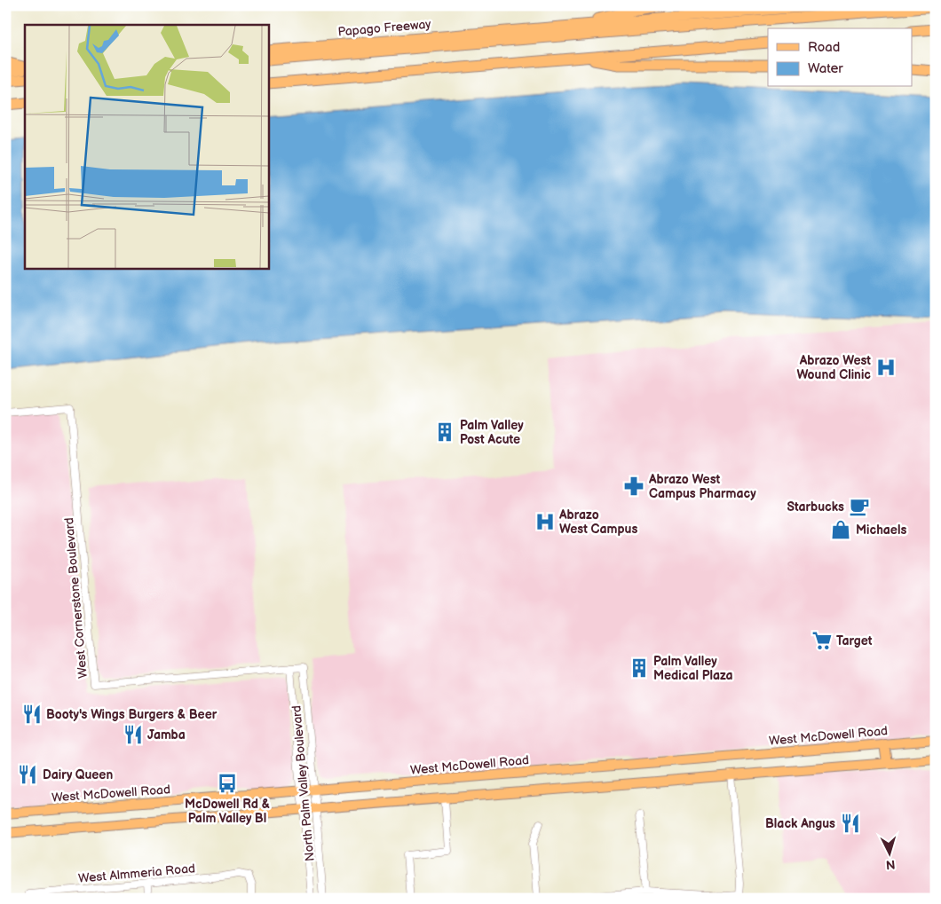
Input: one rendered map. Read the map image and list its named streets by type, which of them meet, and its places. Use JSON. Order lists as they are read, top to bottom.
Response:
{
  "streets": {
    "highway": ["Papago Freeway"],
    "main road": ["West McDowell Road"],
    "street": ["West Cornerstone Boulevard", "North Palm Valley Boulevard", "West Almmeria Road"]
  },
  "crossings": [
    ["West Cornerstone Boulevard", "North Palm Valley Boulevard"],
    ["West McDowell Road", "North Palm Valley Boulevard"]
  ],
  "places": {
    "hospital": ["Abrazo West Wound Clinic", "Abrazo West Campus"],
    "building": ["Palm Valley Post Acute", "Palm Valley Medical Plaza"],
    "pharmacy": ["Abrazo West Campus Pharmacy"],
    "cafe": ["Starbucks"],
    "shop": ["Michaels"],
    "supermarket": ["Target"],
    "restaurant": [
      "Booty's Wings Burgers & Beer",
      "Jamba",
      "Dairy Queen",
      "Black Angus"
    ],
    "bus stop": ["McDowell Rd & Palm Valley Bl"]
  },
  "legend": ["Road", "Water"],
  "north": "bottom"
}
